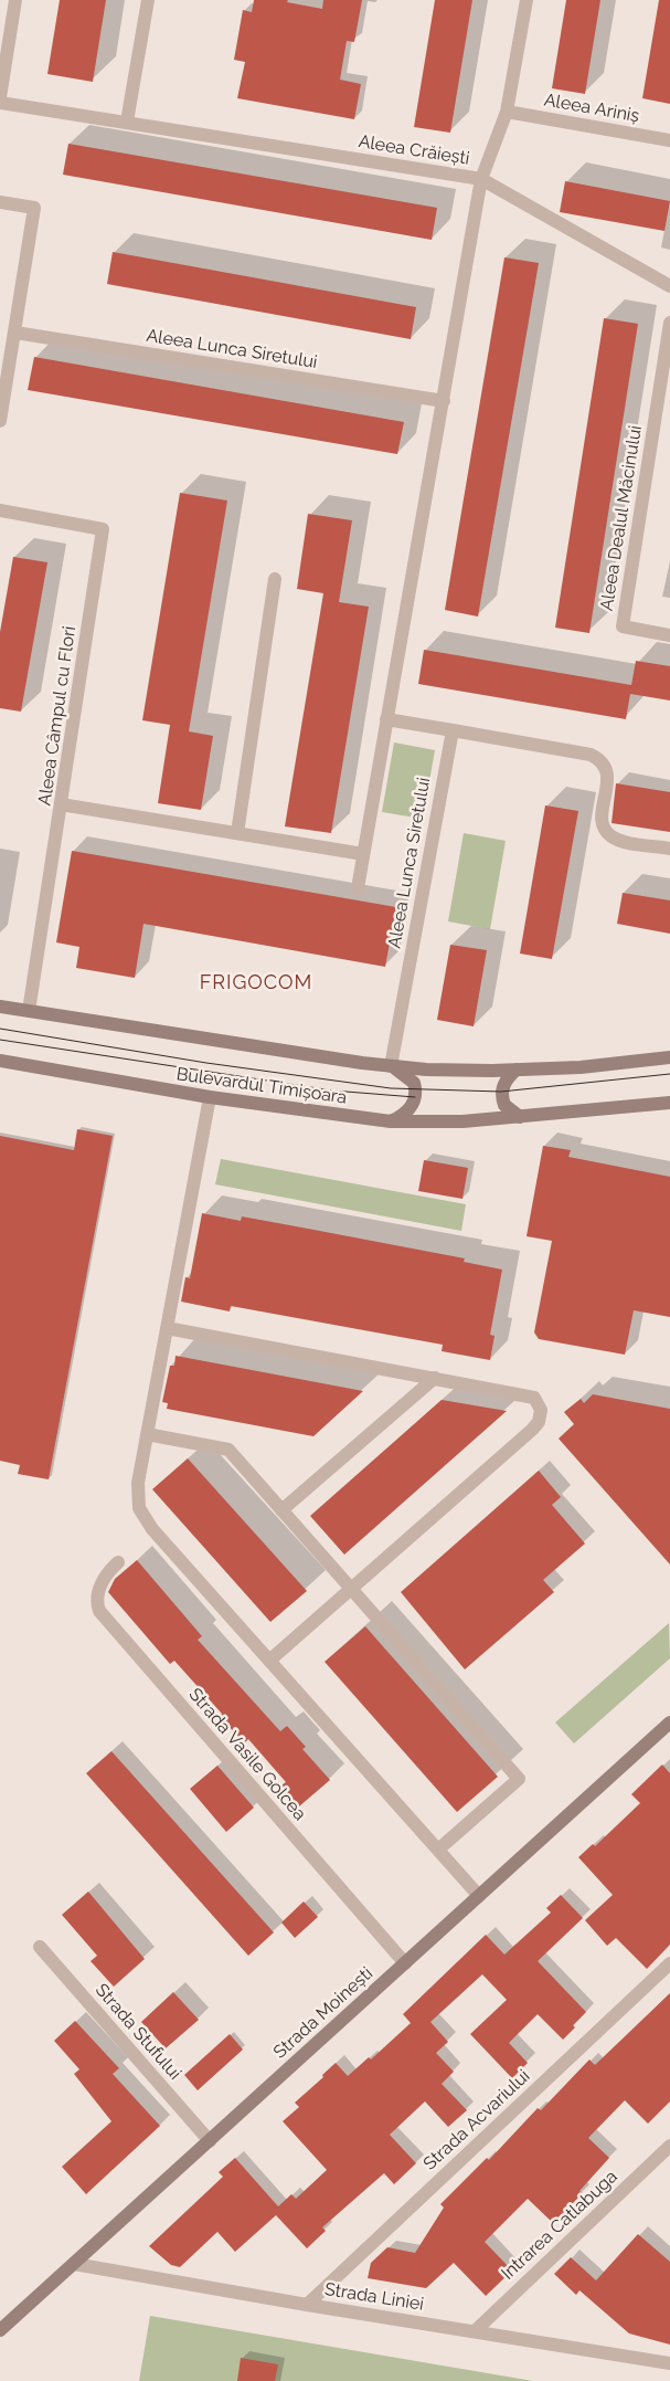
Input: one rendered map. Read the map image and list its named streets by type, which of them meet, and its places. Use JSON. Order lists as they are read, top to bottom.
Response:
{
  "streets": {
    "main road": ["Bulevardul Timișoara", "Strada Moinești"],
    "street": [
      "Aleea Ariniș",
      "Aleea Crăiești",
      "Aleea Lunca Siretului",
      "Aleea Dealul Măcinului",
      "Aleea Câmpul cu Flori",
      "Strada Vasile Golcea",
      "Strada Stufului",
      "Strada Acvariului",
      "Intrarea Catlabuga",
      "Strada Liniei"
    ]
  },
  "crossings": [
    ["Aleea Lunca Siretului", "Bulevardul Timișoara"],
    ["Aleea Câmpul cu Flori", "Bulevardul Timișoara"],
    ["Strada Vasile Golcea", "Strada Moinești"],
    ["Strada Moinești", "Strada Stufului"],
    ["Strada Moinești", "Strada Liniei"],
    ["Strada Acvariului", "Strada Liniei"],
    ["Intrarea Catlabuga", "Strada Liniei"]
  ],
  "districts": ["FRIGOCOM"]
}
